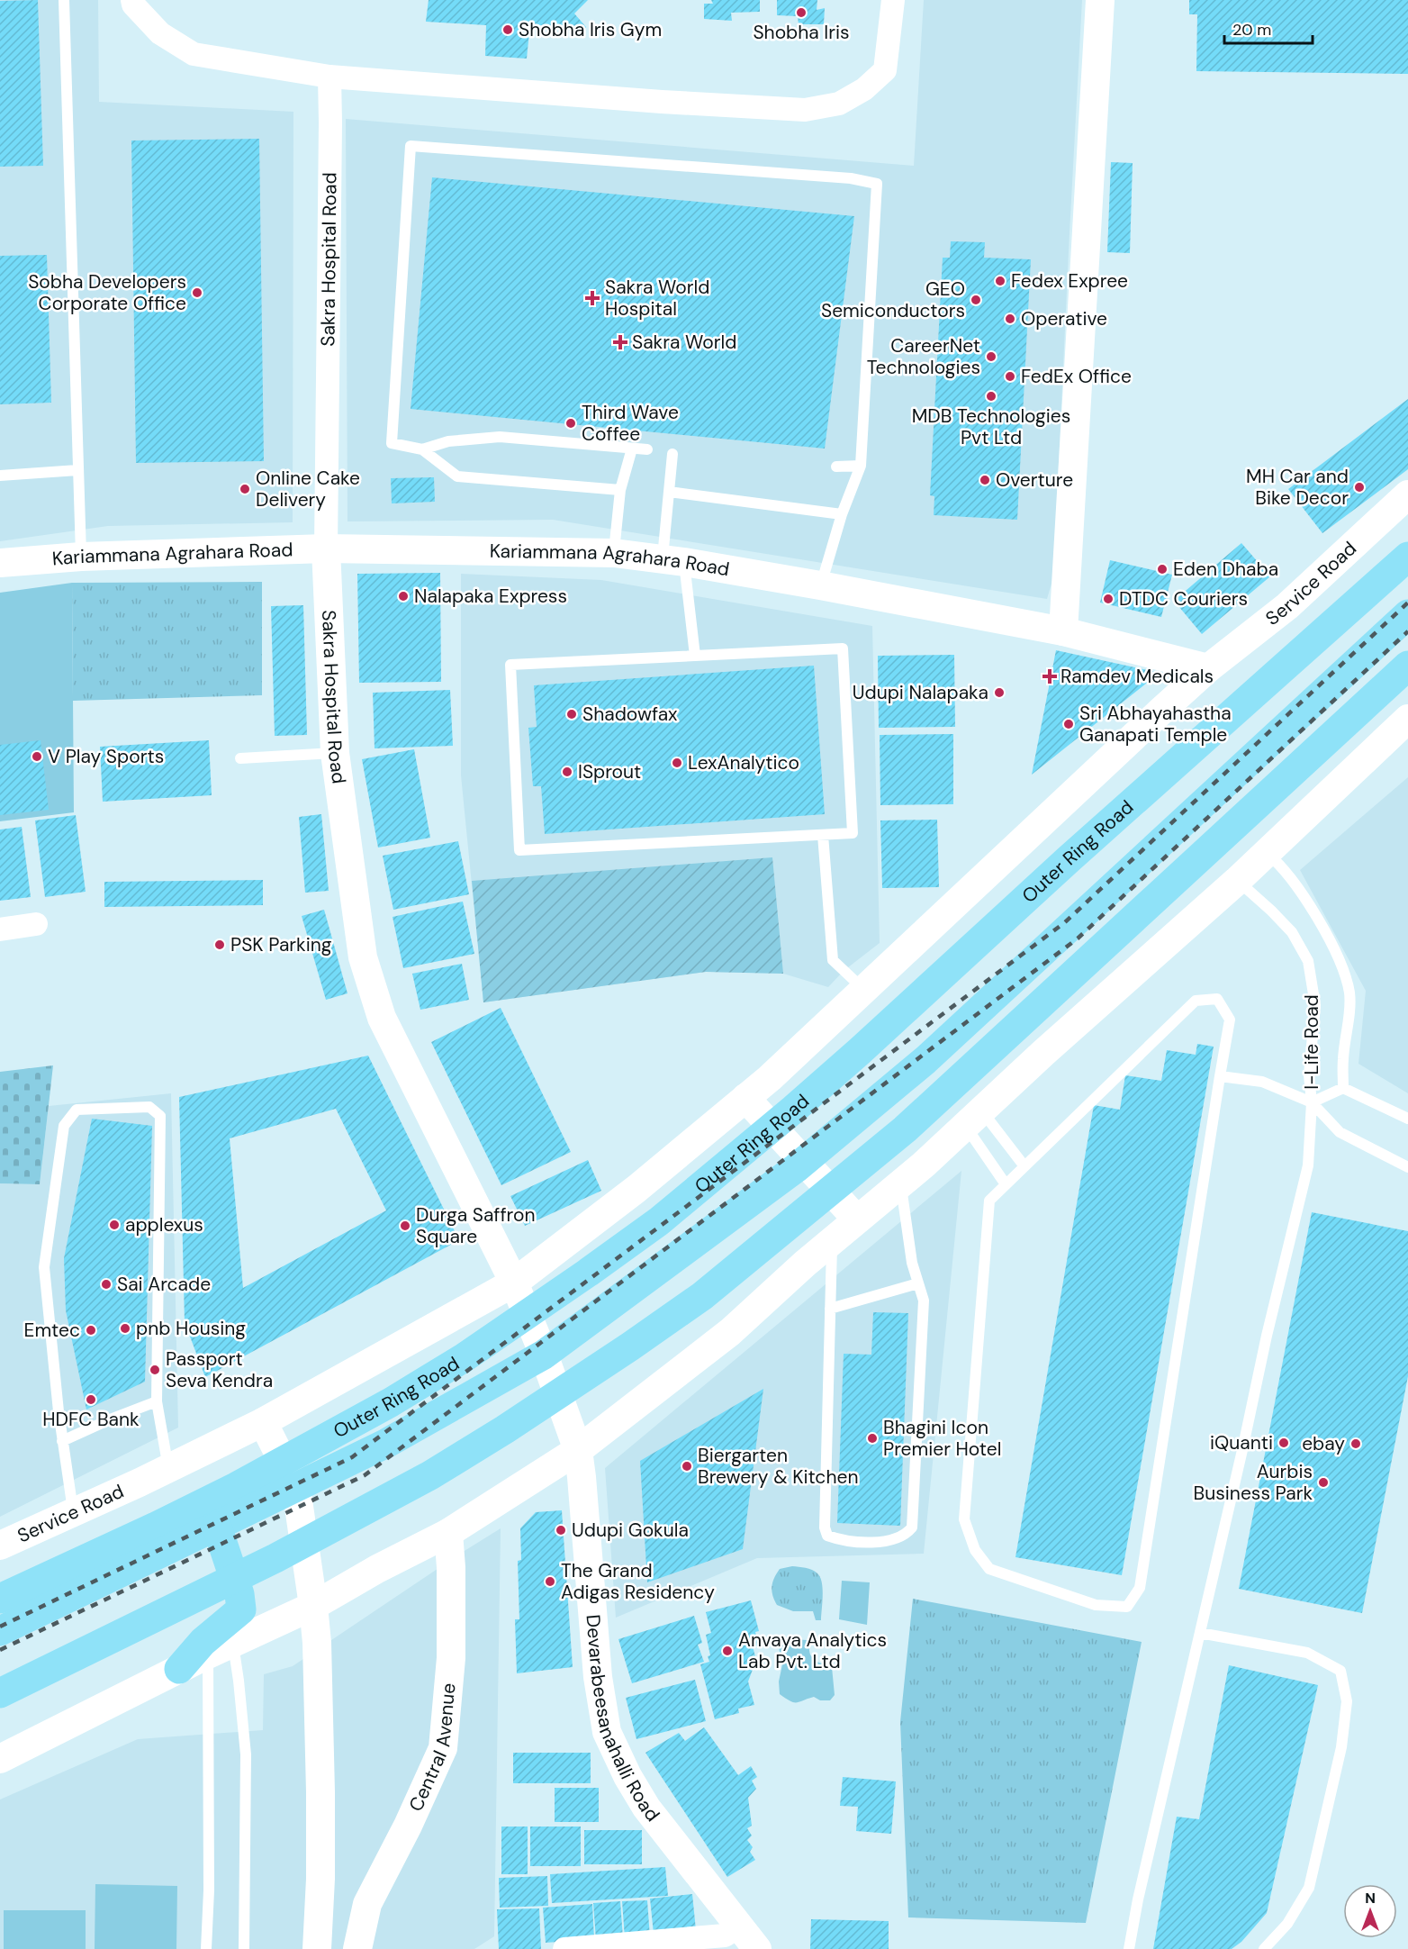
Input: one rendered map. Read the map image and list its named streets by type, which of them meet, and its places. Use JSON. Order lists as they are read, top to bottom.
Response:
{
  "streets": {
    "highway": ["Outer Ring Road"],
    "street": [
      "Sakra Hospital Road",
      "Kariammana Agrahara Road",
      "Service Road",
      "Devarabeesanahalli Road",
      "Central Avenue"
    ],
    "lane": ["I-Life Road"]
  },
  "crossings": [
    ["Sakra Hospital Road", "Kariammana Agrahara Road"],
    ["Sakra Hospital Road", "Service Road"],
    ["Sakra Hospital Road", "Devarabeesanahalli Road"],
    ["Kariammana Agrahara Road", "Service Road"]
  ],
  "places": {
    "other": [
      "Shobha Iris",
      "Shobha Iris Gym",
      "Fedex Expree",
      "Sobha Developers Corporate Office",
      "GEO Semiconductors",
      "Operative",
      "CareerNet Technologies",
      "FedEx Office",
      "MDB Technologies Pvt Ltd",
      "Third Wave Coffee",
      "Overture",
      "MH Car and Bike Decor",
      "Online Cake Delivery",
      "Eden Dhaba",
      "Nalapaka Express",
      "DTDC Couriers",
      "Udupi Nalapaka",
      "Shadowfax",
      "Sri Abhayahastha Ganapati Temple",
      "V Play Sports",
      "LexAnalytico",
      "ISprout",
      "PSK Parking",
      "applexus",
      "Durga Saffron Square",
      "Sai Arcade",
      "pnb Housing",
      "Emtec",
      "Passport Seva Kendra",
      "HDFC Bank",
      "Bhagini Icon Premier Hotel",
      "iQuanti",
      "ebay",
      "Biergarten Brewery & Kitchen",
      "Aurbis Business Park",
      "Udupi Gokula",
      "The Grand Adigas Residency",
      "Anvaya Analytics Lab Pvt. Ltd"
    ],
    "health": ["Sakra World Hospital", "Sakra World", "Ramdev Medicals"]
  },
  "scale_bar": "20 m",
  "north": "top"
}
